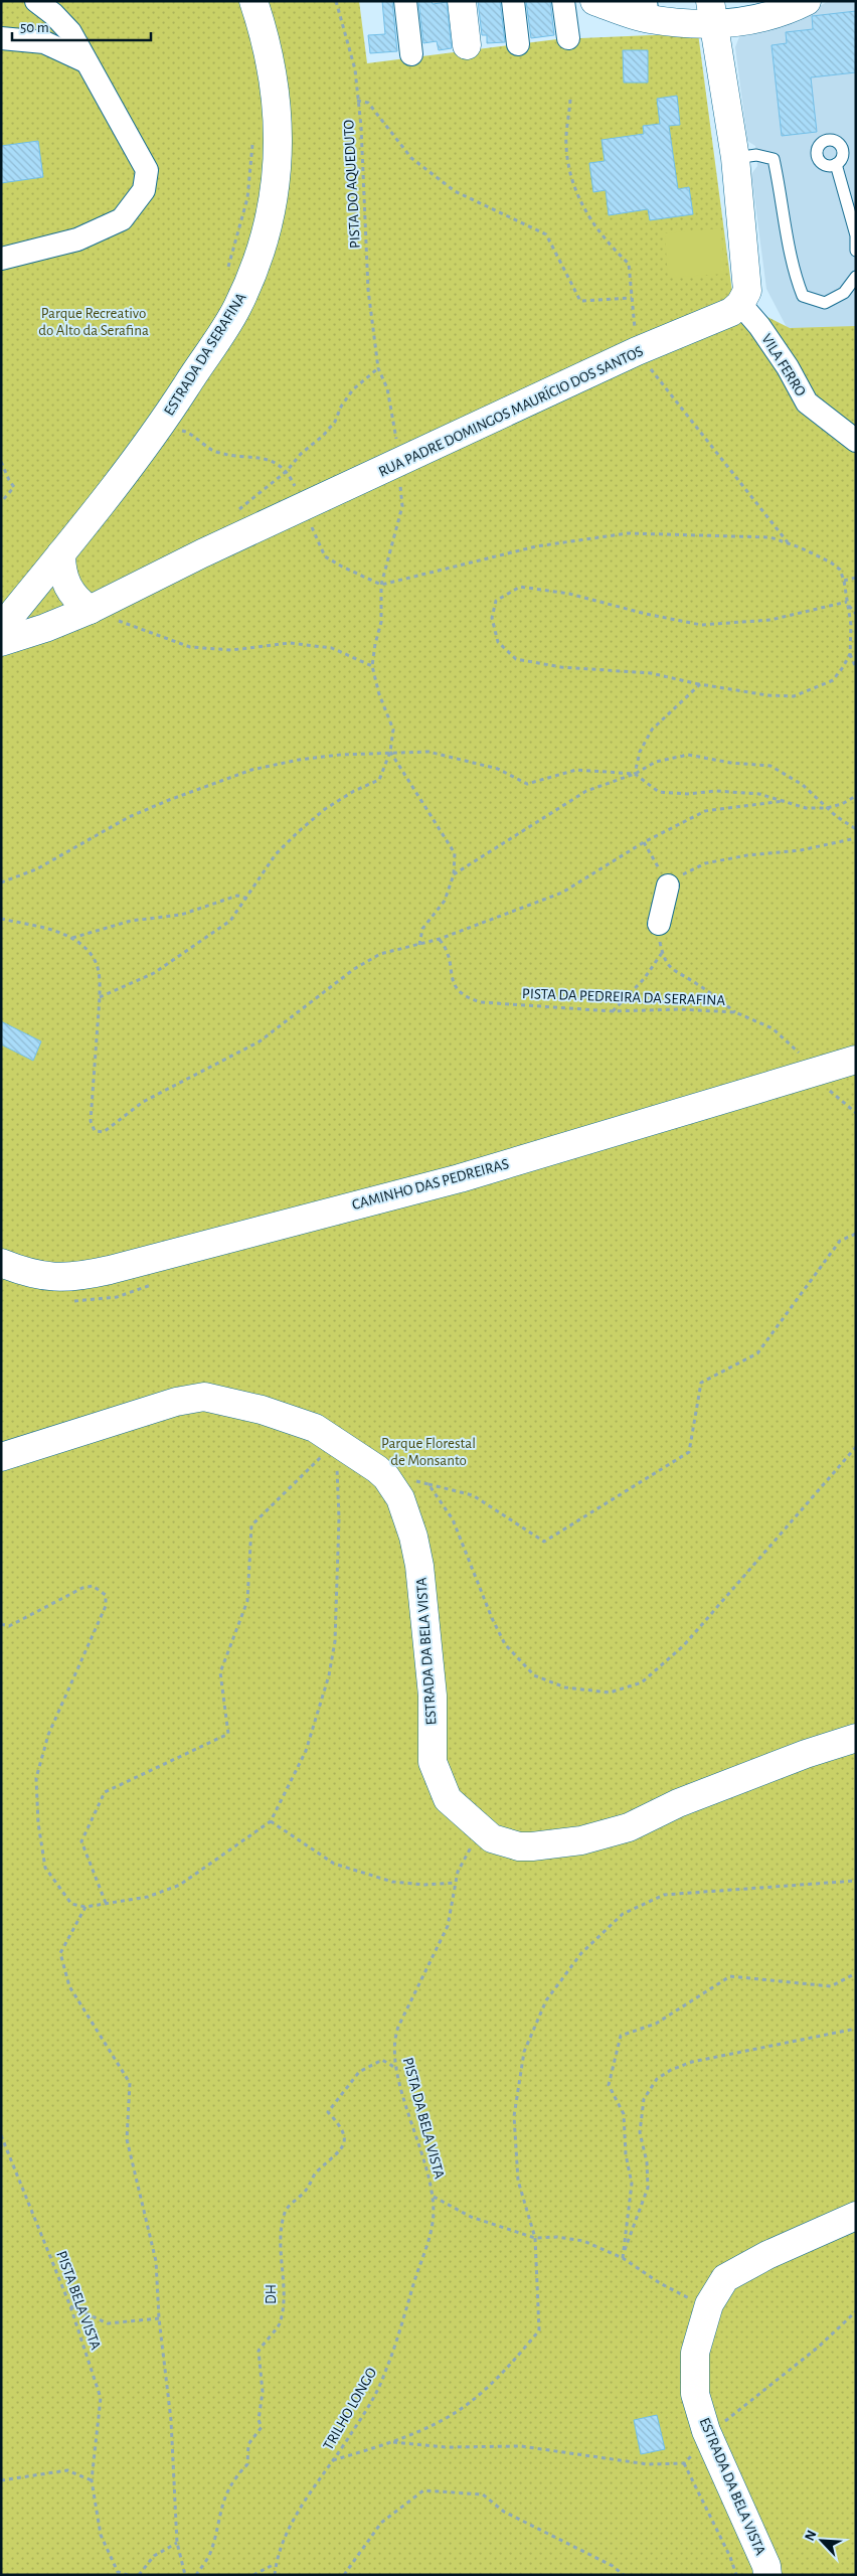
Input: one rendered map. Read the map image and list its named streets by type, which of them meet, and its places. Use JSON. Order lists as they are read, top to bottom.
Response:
{
  "streets": {
    "street": [
      "ESTRADA DA SERAFINA",
      "VILA FERRO",
      "RUA PADRE DOMINGOS MAURÍCIO DOS SANTOS",
      "CAMINHO DAS PEDREIRAS",
      "ESTRADA DA BELA VISTA"
    ],
    "path": [
      "PISTA DO AQUEDUTO",
      "PISTA DA PEDREIRA DA SERAFINA",
      "PISTA DA BELA VISTA",
      "DH",
      "PISTA BELA VISTA",
      "TRILHO LONGO"
    ]
  },
  "crossings": [
    ["PISTA DO AQUEDUTO", "RUA PADRE DOMINGOS MAURÍCIO DOS SANTOS"],
    ["VILA FERRO", "RUA PADRE DOMINGOS MAURÍCIO DOS SANTOS"],
    ["PISTA DA PEDREIRA DA SERAFINA", "CAMINHO DAS PEDREIRAS"],
    ["ESTRADA DA BELA VISTA", "PISTA DA BELA VISTA"],
    ["PISTA DA BELA VISTA", "DH"],
    ["PISTA DA BELA VISTA", "TRILHO LONGO"]
  ],
  "parks": ["Parque Recreativo do Alto da Serafina", "Parque Florestal de Monsanto"],
  "scale_bar": "50 m",
  "north": "top left"
}
